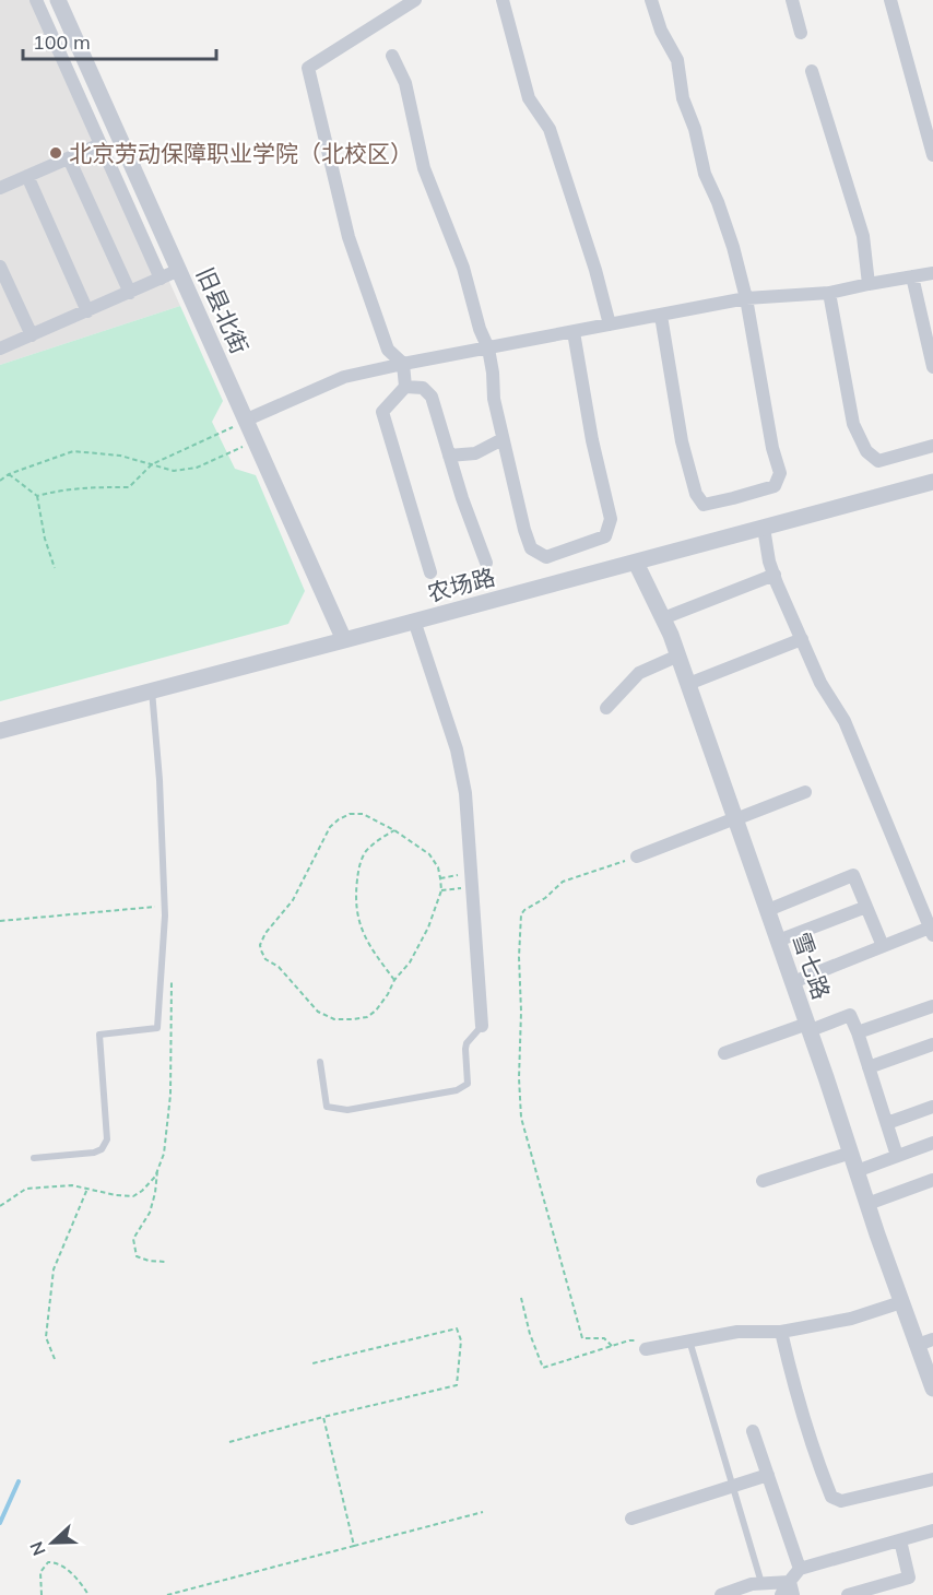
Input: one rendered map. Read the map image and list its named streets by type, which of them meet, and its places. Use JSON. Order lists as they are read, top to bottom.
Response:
{
  "streets": {
    "street": ["旧县北街", "农场路", "雪七路"]
  },
  "crossings": [
    ["旧县北街", "农场路"],
    ["农场路", "雪七路"]
  ],
  "places": ["北京劳动保障职业学院（北校区）"],
  "scale_bar": "100 m",
  "north": "left"
}
